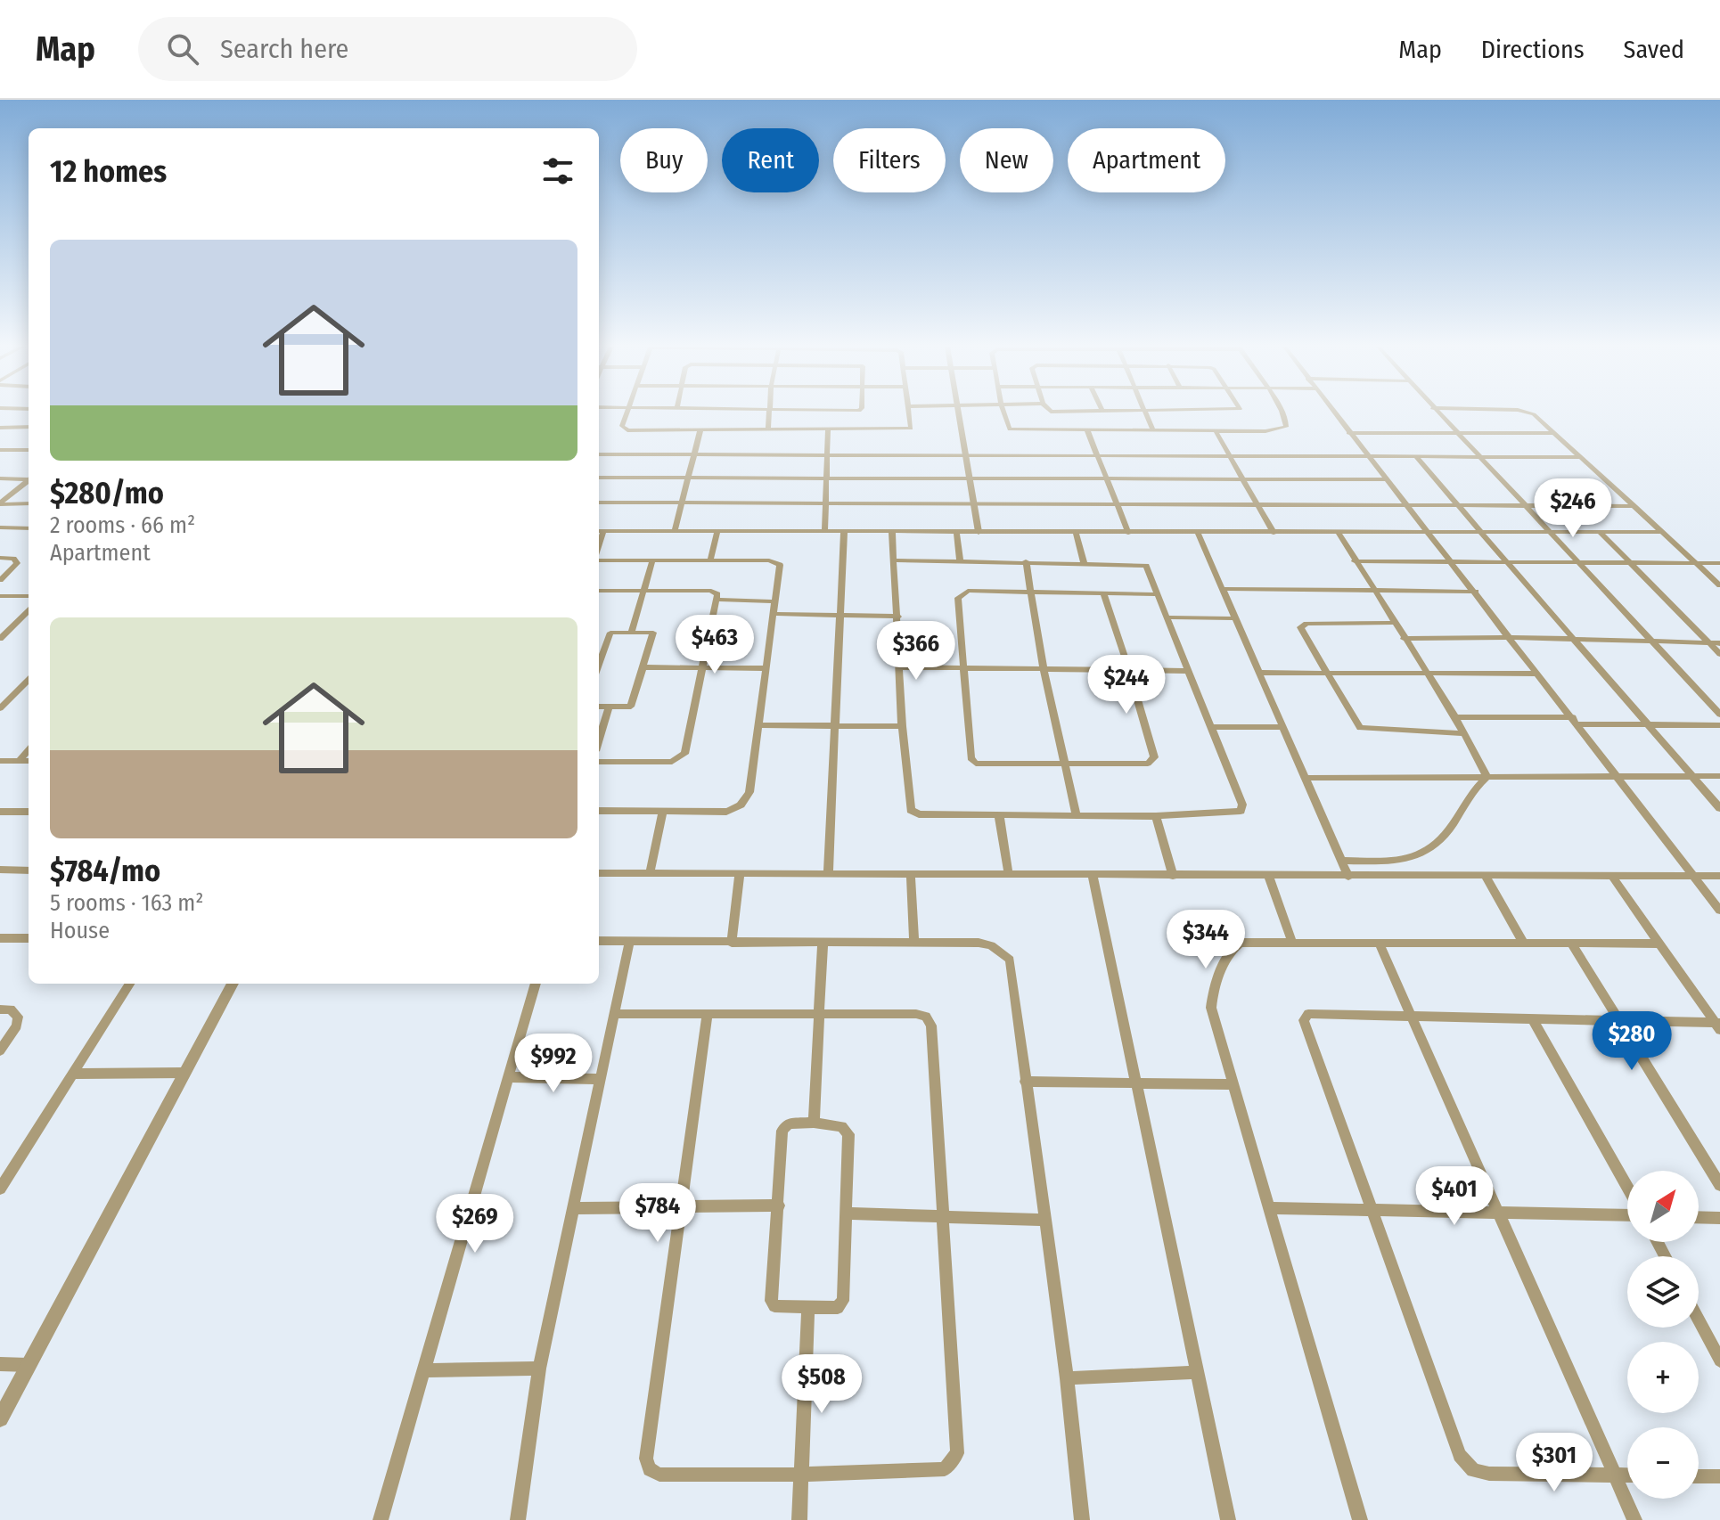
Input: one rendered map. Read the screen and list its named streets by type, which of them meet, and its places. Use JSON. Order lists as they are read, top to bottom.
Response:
{
  "north": "top right",
  "page": {
    "header": "Map",
    "search": "Search here",
    "nav": ["Map", "Directions", "Saved"],
    "chip": [
      "Buy",
      "Rent",
      "Filters",
      "New",
      "Apartment"
    ],
    "heading": "12 homes",
    "list": [
      {
        "name": "$280/mo",
        "note": "2 rooms · 66 m² · Apartment"
      },
      {
        "name": "$784/mo",
        "note": "5 rooms · 163 m² · House"
      }
    ],
    "price": [
      "$246",
      "$463",
      "$366",
      "$244",
      "$344",
      "$280",
      "$992",
      "$401",
      "$784",
      "$269",
      "$508",
      "$301"
    ],
    "map_buttons": ["+", "−"]
  }
}
